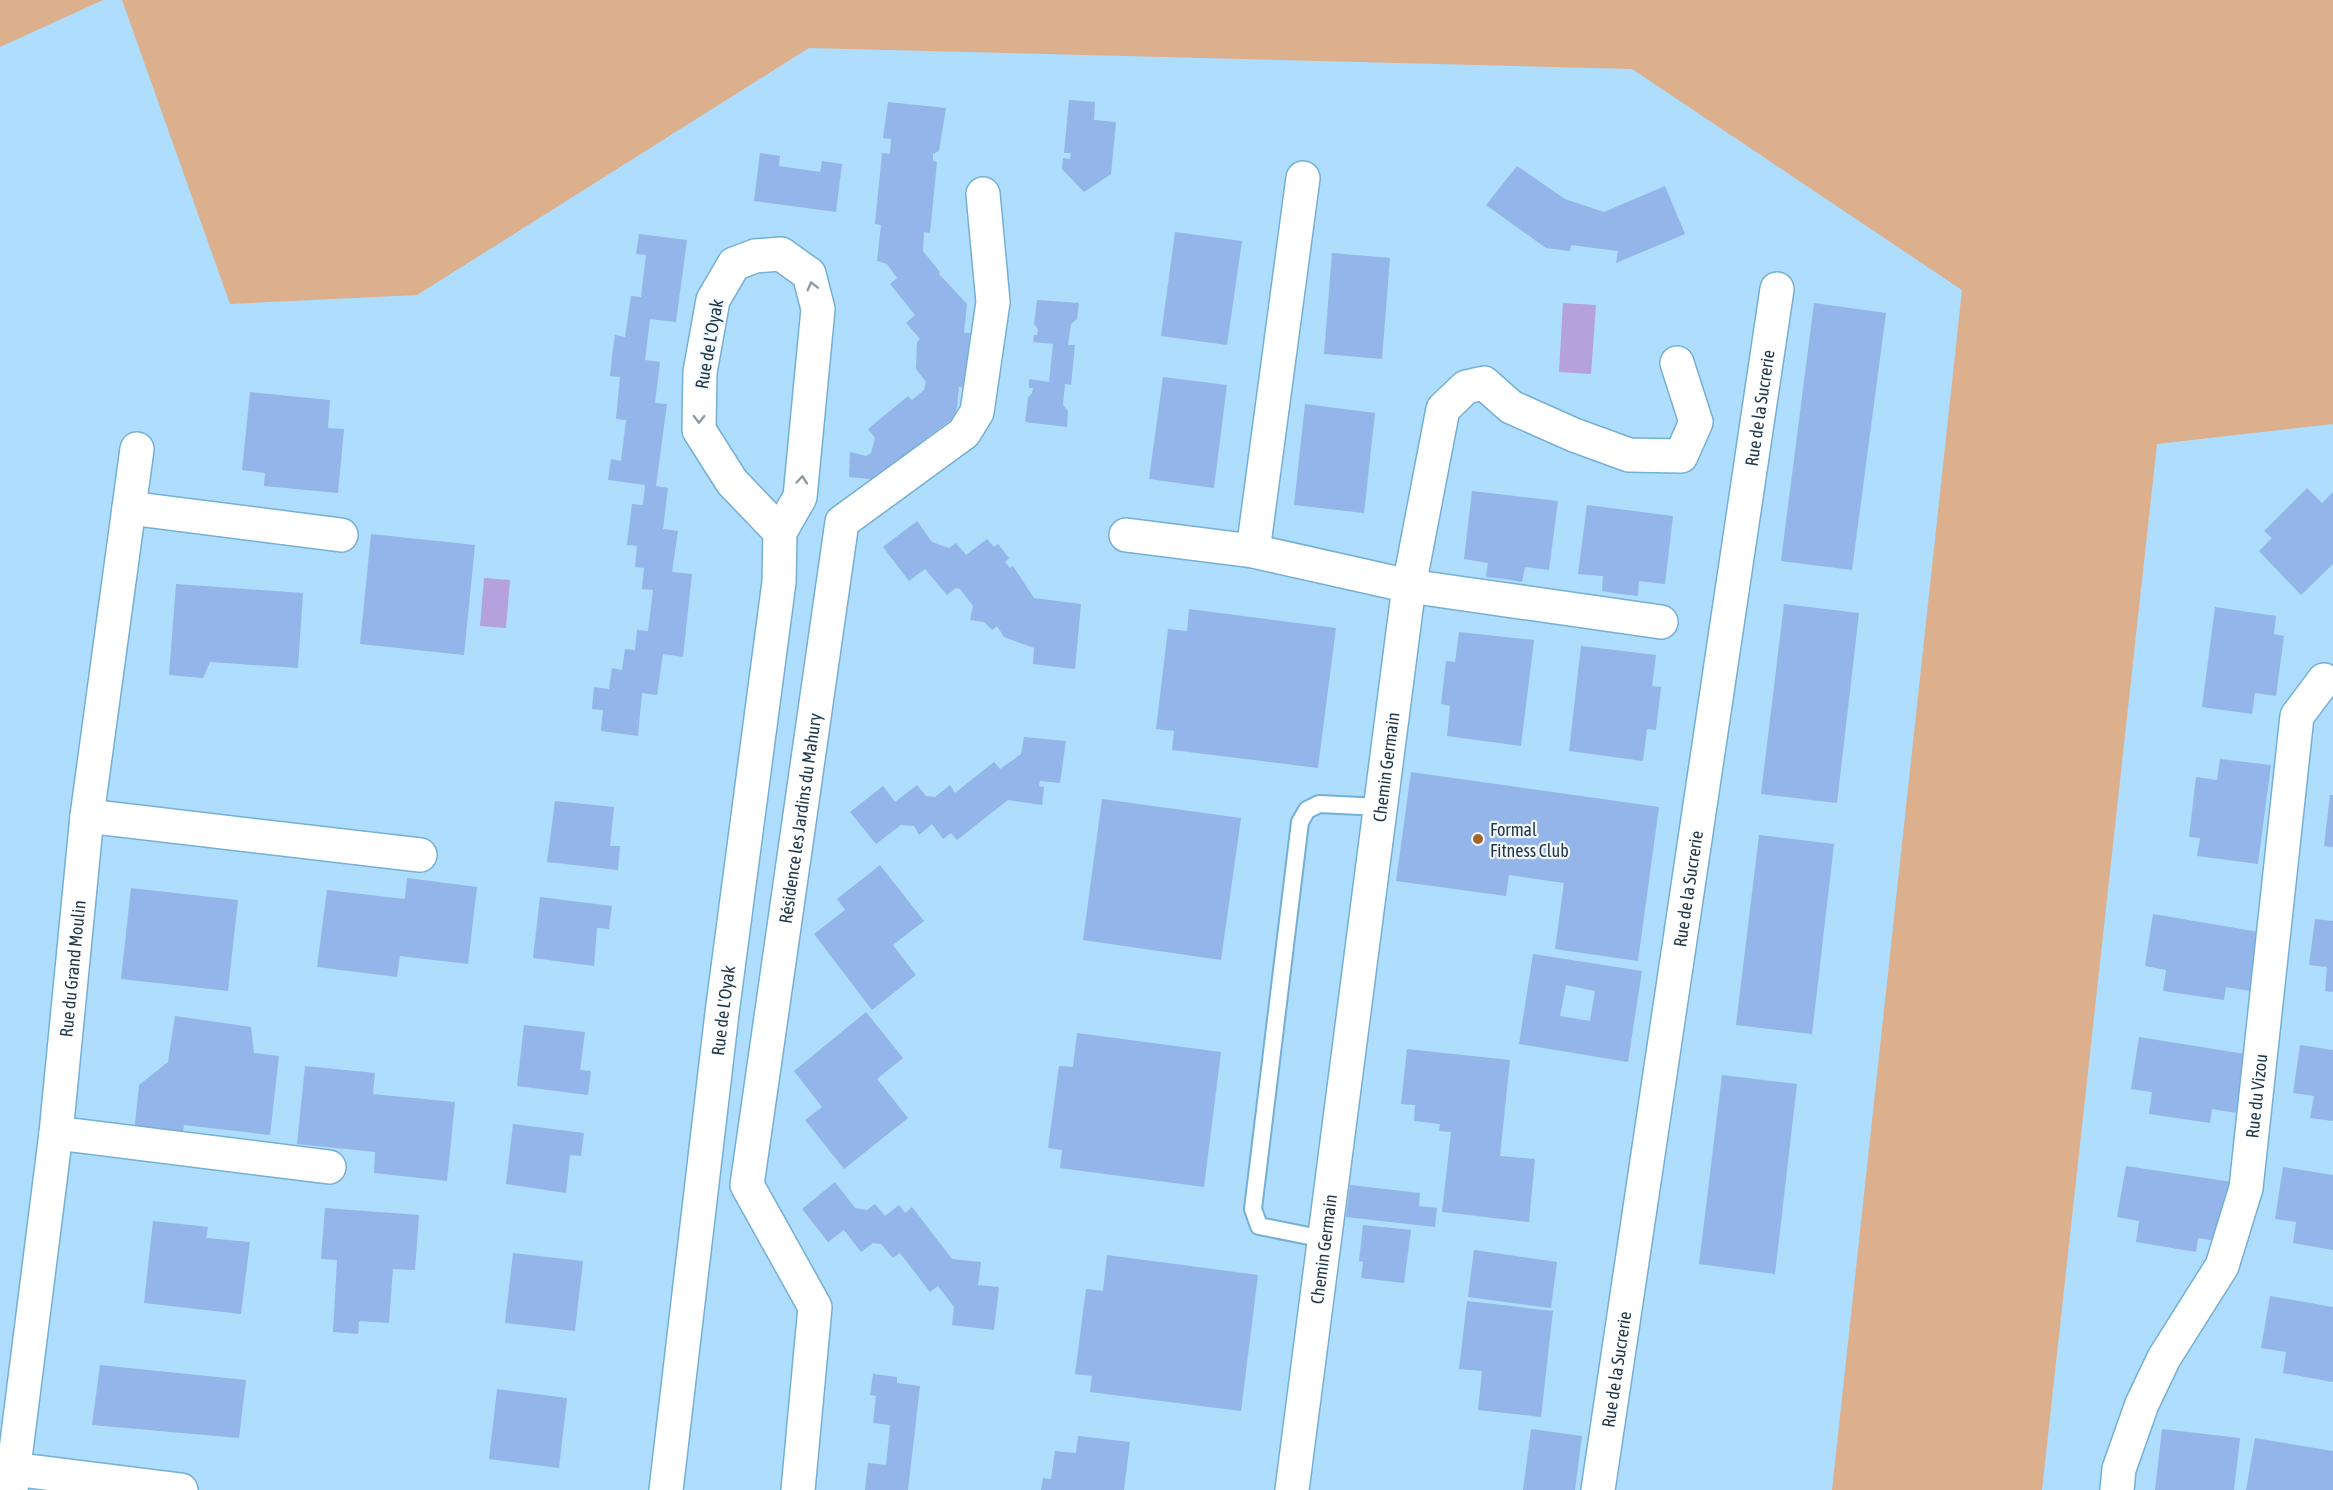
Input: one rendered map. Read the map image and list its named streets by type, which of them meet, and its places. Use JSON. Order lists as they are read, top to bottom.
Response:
{
  "streets": {
    "street": [
      "Rue de L'Oyak",
      "Rue de la Sucrerie",
      "Chemin Germain",
      "Résidence les Jardins du Mahury",
      "Rue du Grand Moulin",
      "Rue du Vizou"
    ]
  },
  "places": ["Formal Fitness Club"]
}
